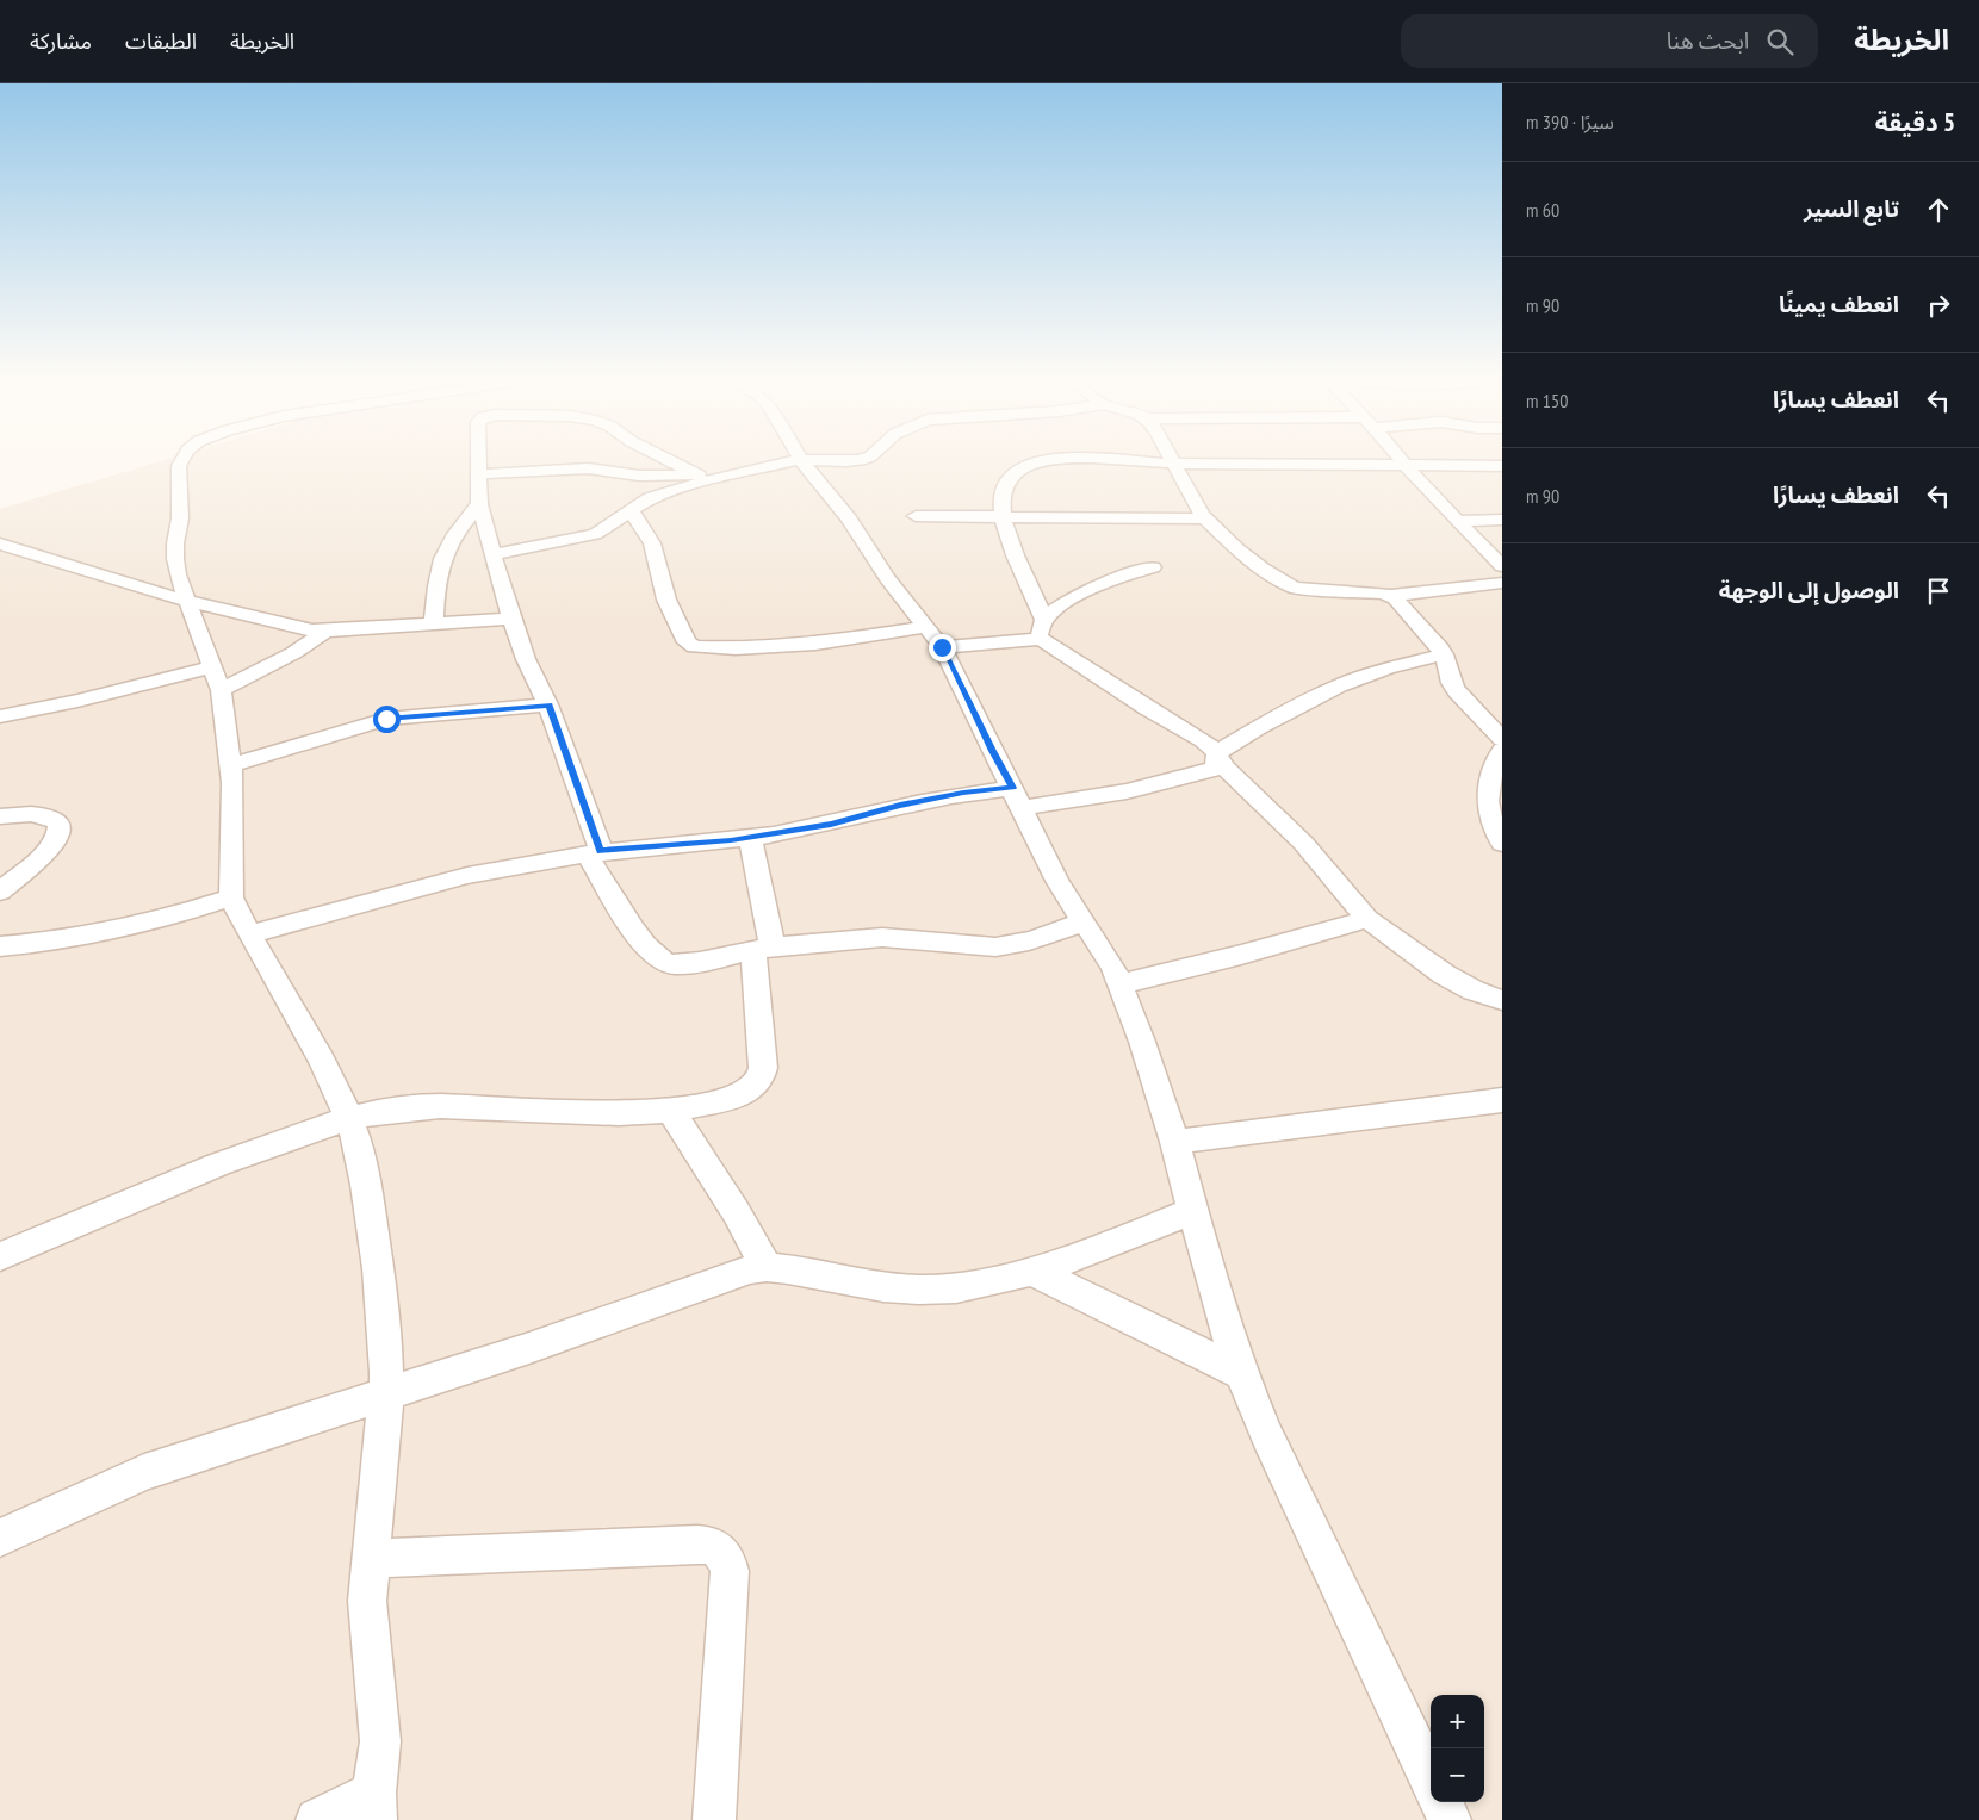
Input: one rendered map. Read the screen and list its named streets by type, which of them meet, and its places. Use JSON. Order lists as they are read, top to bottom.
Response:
{
  "page": {
    "header": "الخريطة",
    "search": "ابحث هنا",
    "nav": ["الخريطة", "الطبقات", "مشاركة"],
    "heading": ["5 دقيقة", "سيرًا · 390 m"],
    "list": [
      ["تابع السير", "60 m"],
      ["انعطف يمينًا", "90 m"],
      ["انعطف يسارًا", "150 m"],
      ["انعطف يسارًا", "90 m"],
      "الوصول إلى الوجهة"
    ],
    "map_buttons": ["+", "−"]
  }
}
